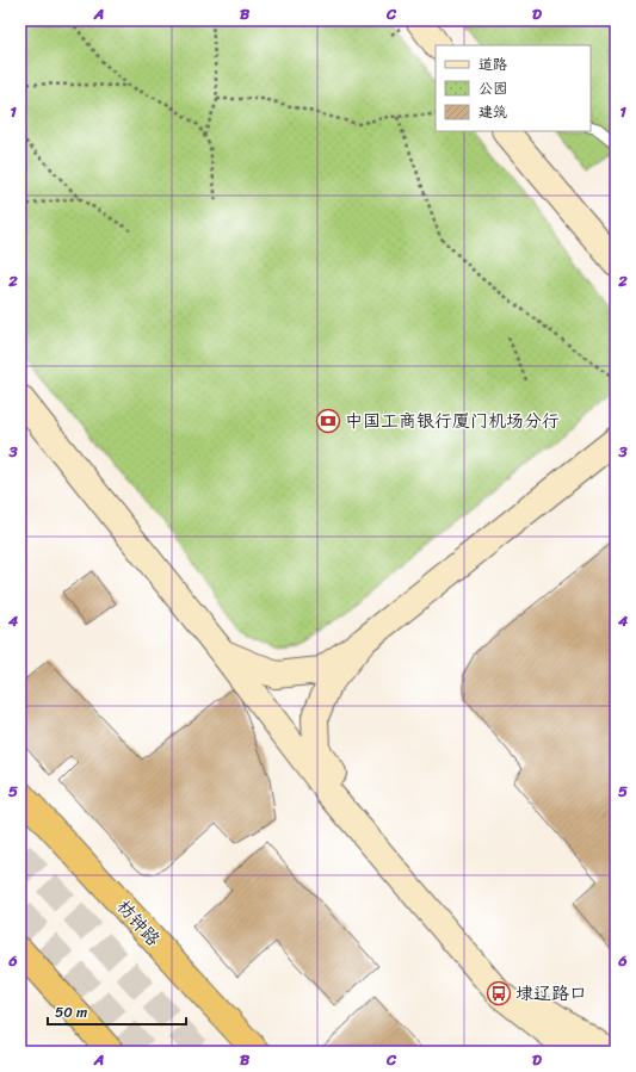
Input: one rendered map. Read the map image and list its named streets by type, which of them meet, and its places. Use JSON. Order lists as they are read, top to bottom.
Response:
{
  "streets": {
    "highway": ["枋钟路"]
  },
  "places": {
    "bank": ["中国工商银行厦门机场分行"],
    "bus stop": ["埭辽路口"]
  },
  "legend": ["道路", "公园", "建筑"],
  "scale_bar": "50 m",
  "grid": {
    "columns": [
      "A",
      "B",
      "C",
      "D"
    ],
    "rows": [
      "1",
      "2",
      "3",
      "4",
      "5",
      "6"
    ]
  }
}
